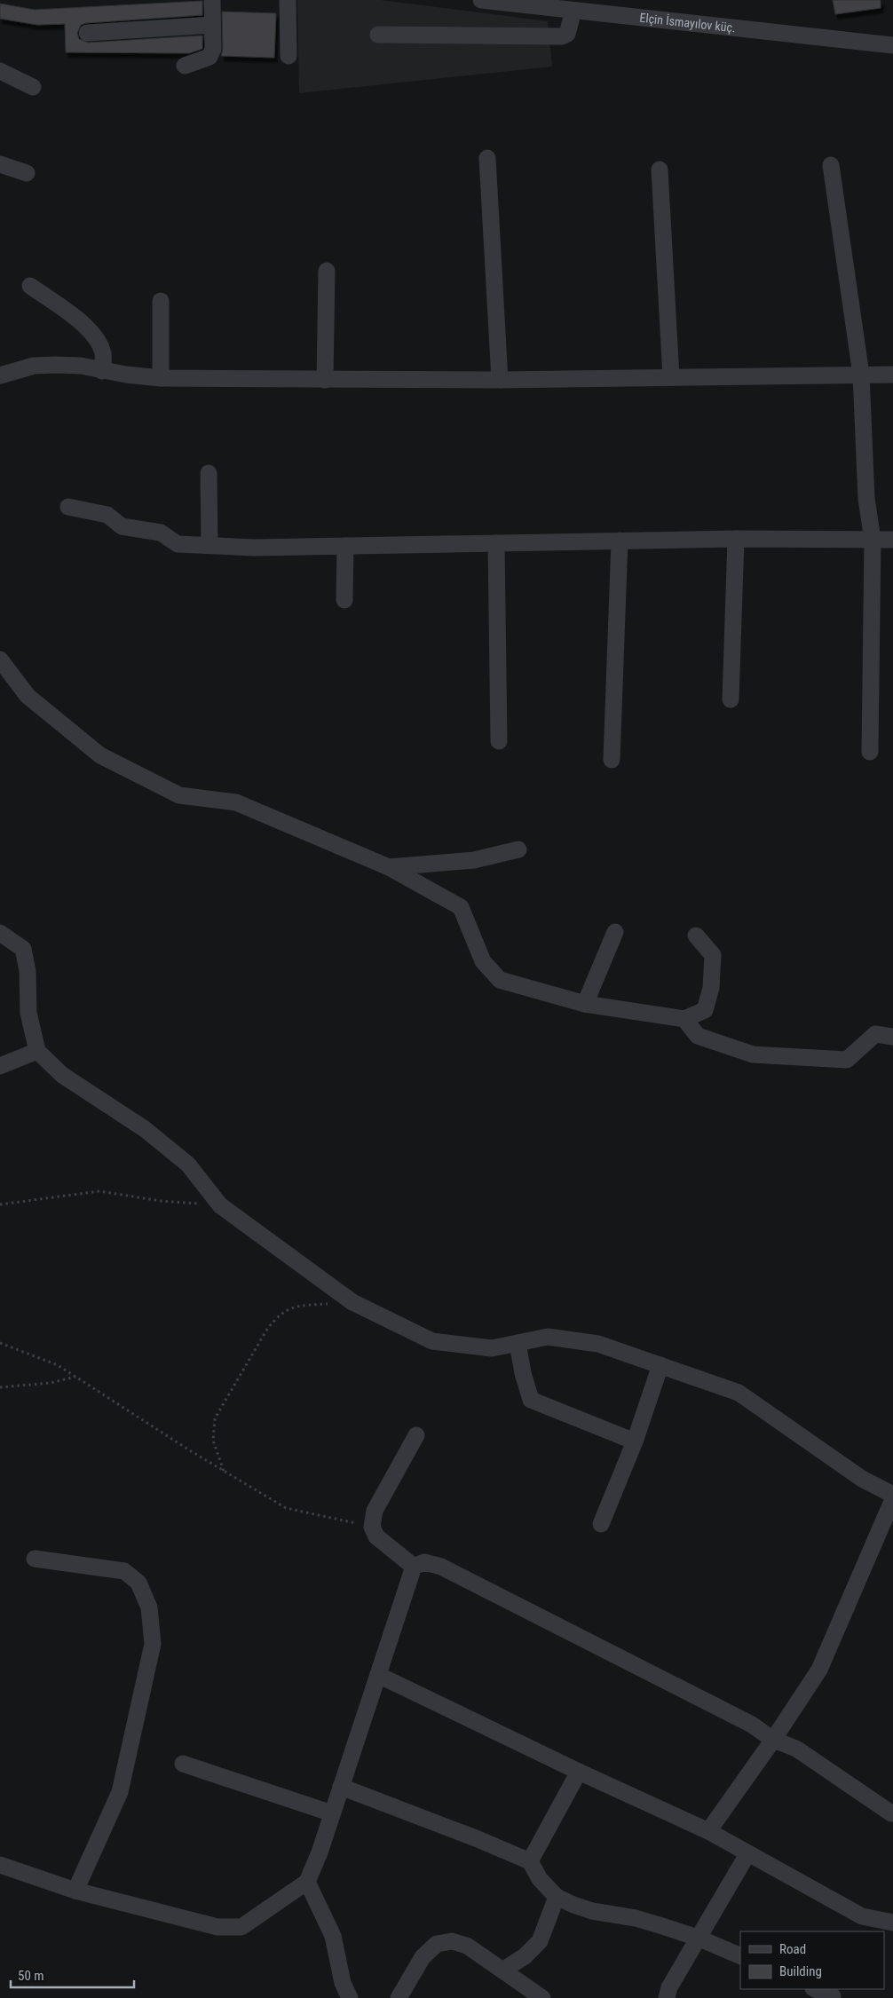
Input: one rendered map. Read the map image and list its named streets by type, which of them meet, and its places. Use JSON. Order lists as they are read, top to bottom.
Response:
{
  "streets": {
    "street": ["Elçin İsmayılov küç."]
  },
  "legend": ["Road", "Building"],
  "scale_bar": "50 m"
}
